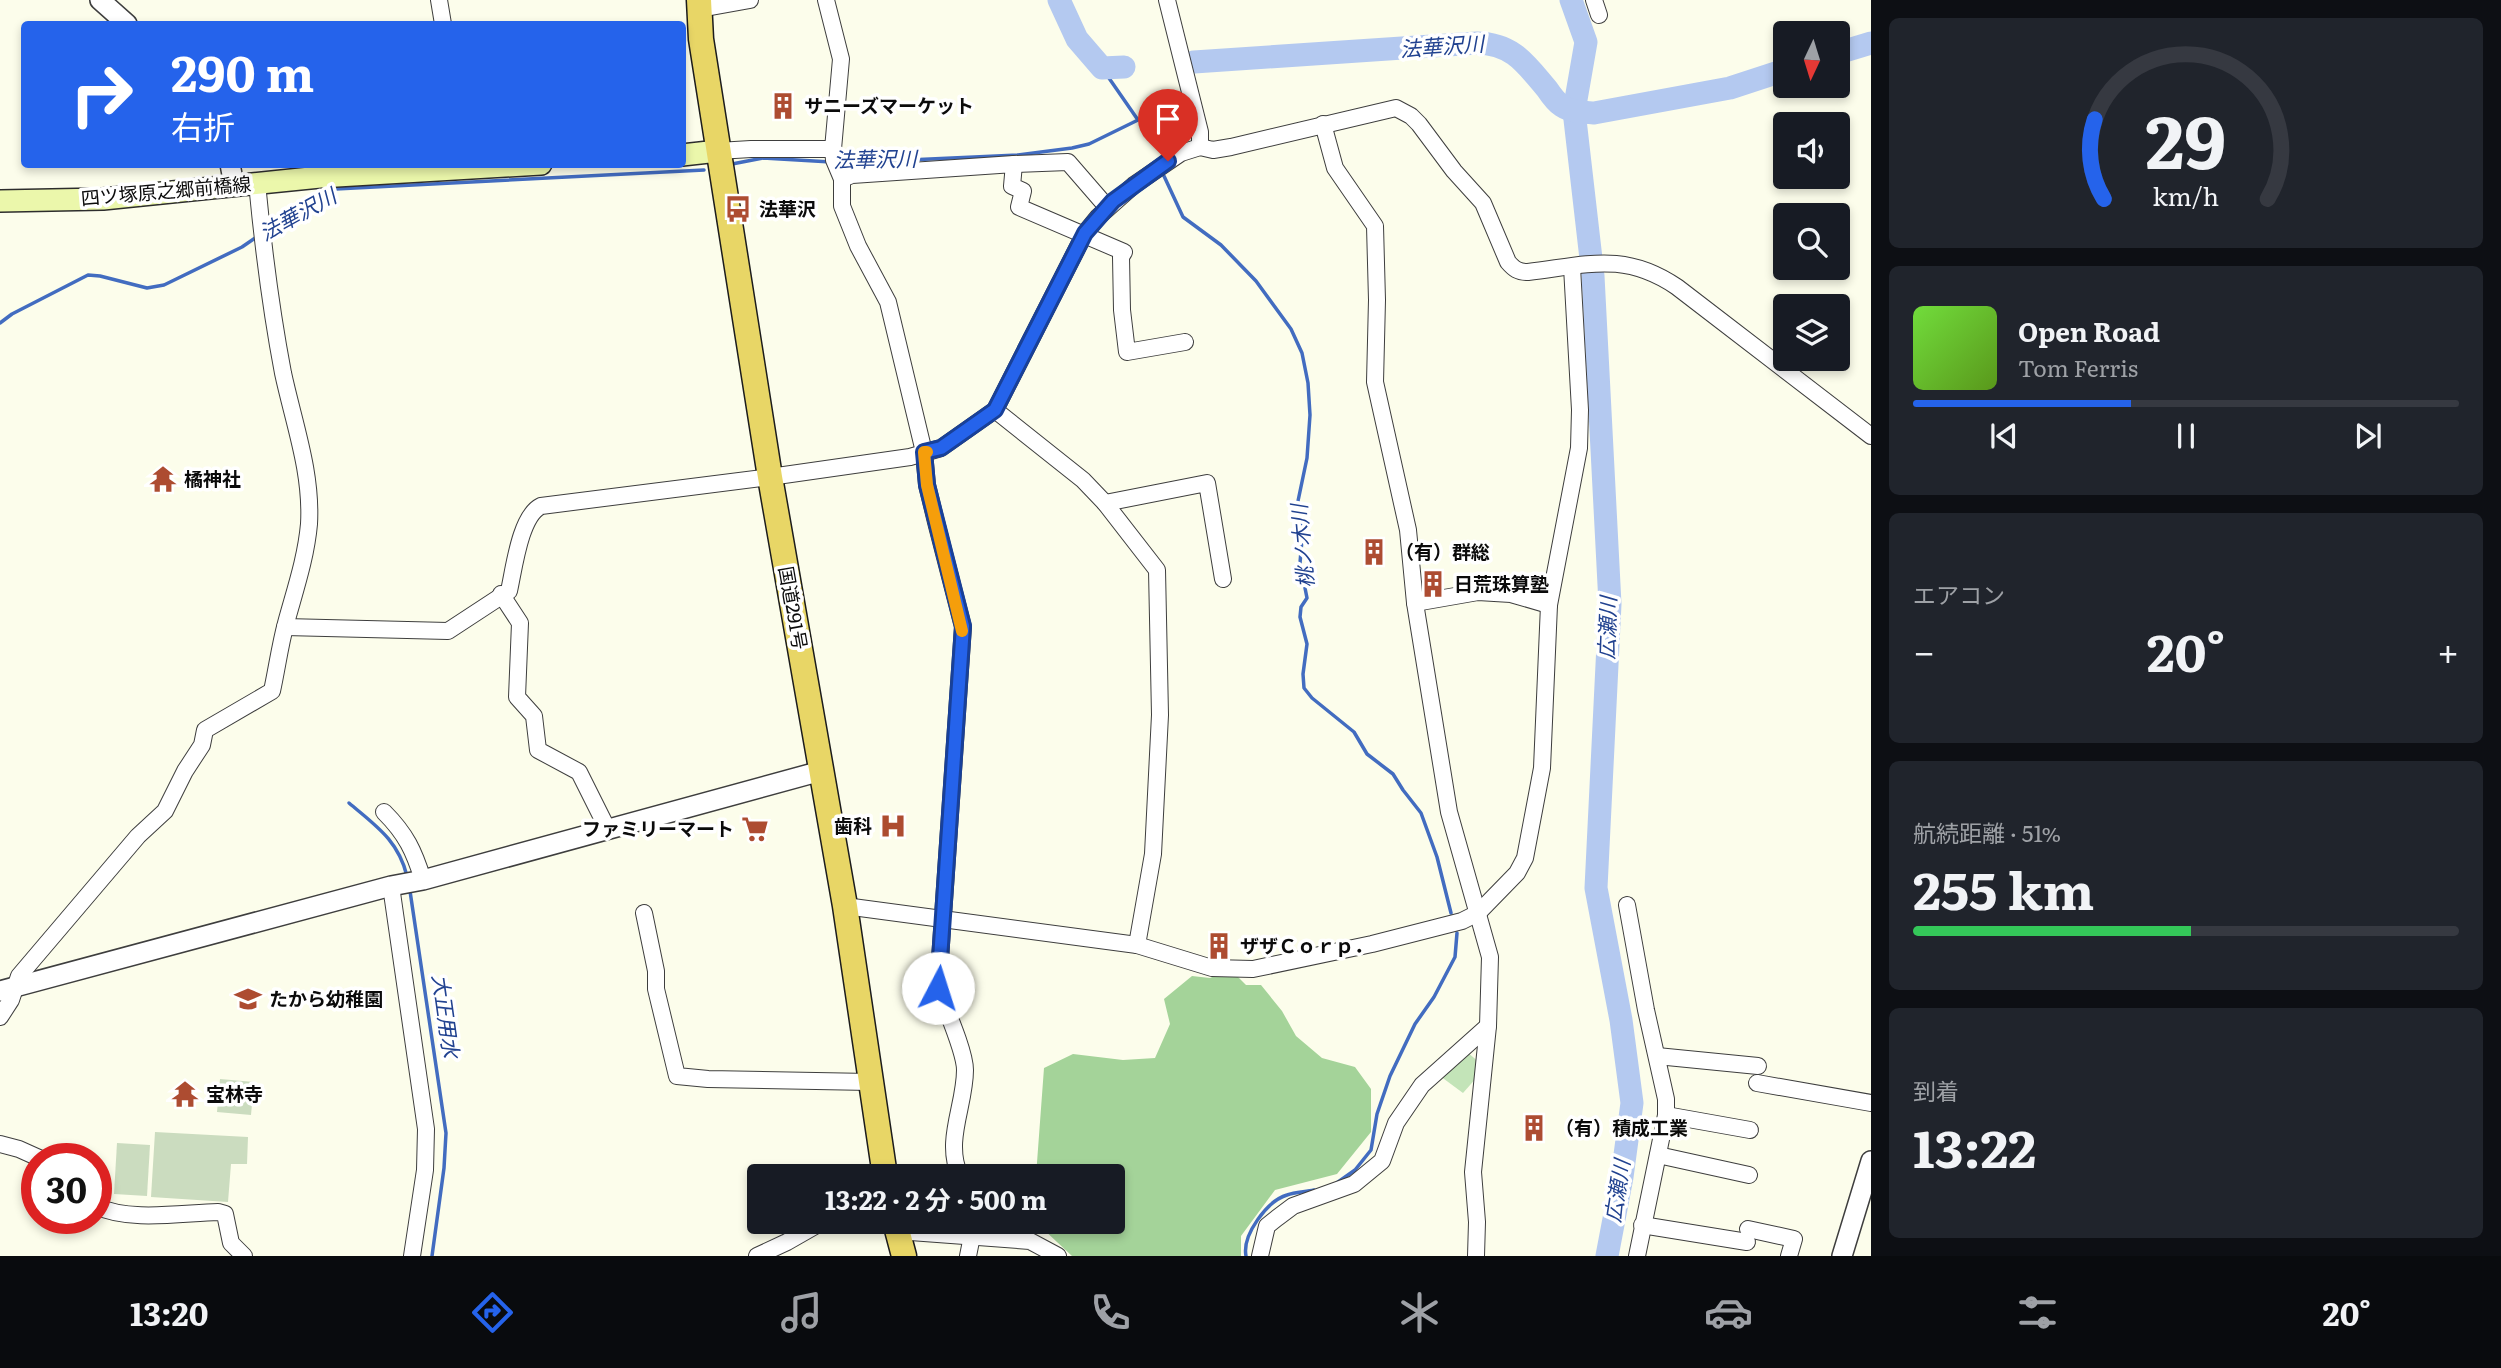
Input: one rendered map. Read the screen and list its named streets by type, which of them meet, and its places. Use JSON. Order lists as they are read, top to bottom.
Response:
{
  "streets": {
    "highway": ["国道291号"],
    "main road": ["四ツ塚原之郷前橋線"]
  },
  "water": [
    "法華沢川",
    "桃ノ木川",
    "広瀬川",
    "大正用水"
  ],
  "places": {
    "building": [
      "サニーズマーケット",
      "（有）群総",
      "日荒珠算塾",
      "ザザＣｏｒｐ．",
      "（有）積成工業"
    ],
    "bus stop": ["法華沢"],
    "temple": ["橘神社", "宝林寺"],
    "hospital": ["歯科"],
    "supermarket": ["ファミリーマート"],
    "school or university": ["たから幼稚園"]
  },
  "north": "bottom",
  "page": {
    "turn": ["290 m", "右折"],
    "song": ["Open Road", "Tom Ferris"],
    "tile": [
      "エアコン",
      ["航続距離 · 51%", "255 km"],
      ["到着", "13:22"]
    ],
    "heat": ["−", "20°", "+"],
    "limit": "30",
    "trip": "13:22 · 2 分 · 500 m",
    "tabs": ["13:20", "20°"],
    "gauge": ["29", "km/h"]
  }
}
